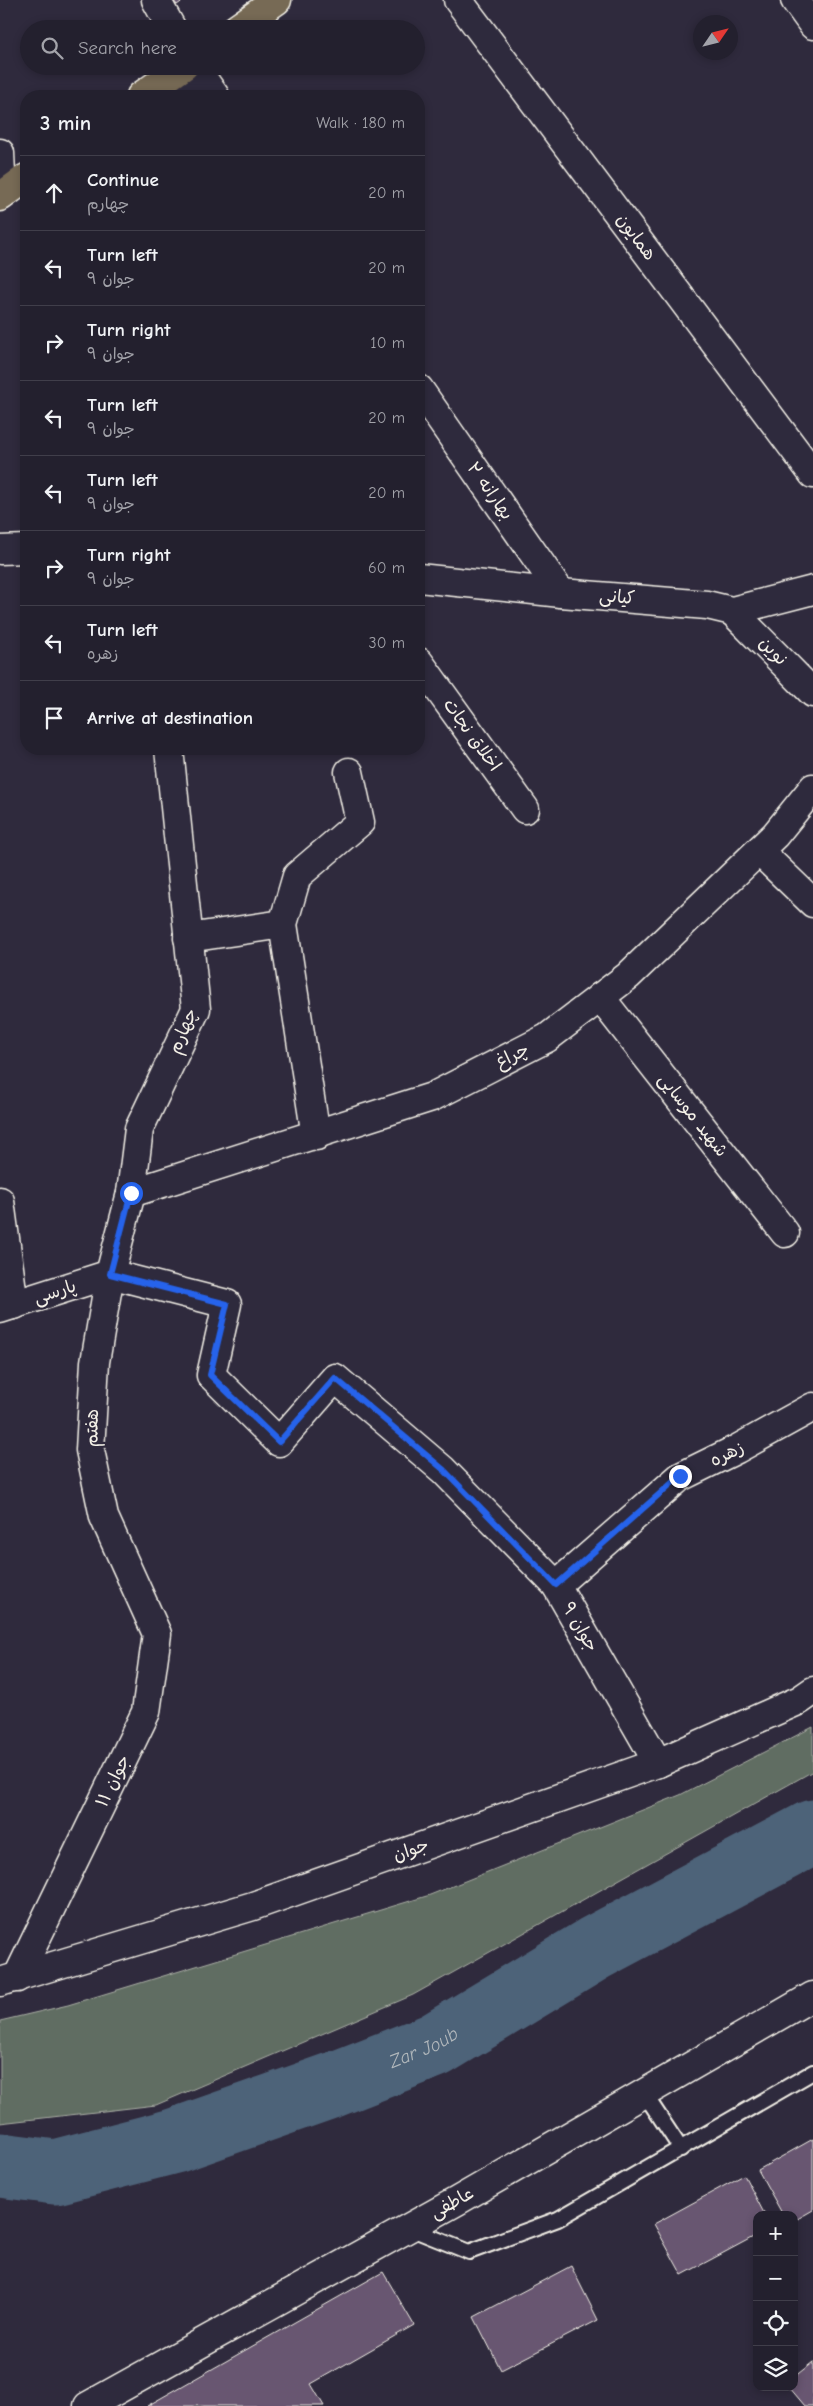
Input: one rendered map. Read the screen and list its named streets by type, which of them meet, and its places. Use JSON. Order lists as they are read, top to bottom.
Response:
{
  "streets": {
    "street": [
      "همایون",
      "بهارانه ۲",
      "کیانی",
      "نوین",
      "اخلاق نجات",
      "چهارم",
      "چراغ",
      "شهید موسایی",
      "پارسی",
      "هفتم",
      "زهره",
      "جوان ۹",
      "جوان ۱۱",
      "جوان",
      "عاطفی"
    ]
  },
  "crossings": [
    ["بهارانه ۲", "کیانی"],
    ["کیانی", "نوین"],
    ["چهارم", "چراغ"],
    ["چهارم", "پارسی"],
    ["چهارم", "هفتم"],
    ["چهارم", "جوان ۹"],
    ["چراغ", "شهید موسایی"],
    ["پارسی", "هفتم"],
    ["پارسی", "جوان ۹"],
    ["هفتم", "جوان ۹"],
    ["هفتم", "جوان ۱۱"],
    ["زهره", "جوان ۹"],
    ["جوان ۹", "جوان"],
    ["جوان ۱۱", "جوان"]
  ],
  "water": ["Zar Joub"],
  "north": "top right",
  "page": {
    "search": "Search here",
    "heading": ["3 min", "Walk · 180 m"],
    "list": [
      ["Continue", "چهارم", "20 m"],
      ["Turn left", "جوان ۹", "20 m"],
      ["Turn right", "جوان ۹", "10 m"],
      ["Turn left", "جوان ۹", "20 m"],
      ["Turn left", "جوان ۹", "20 m"],
      ["Turn right", "جوان ۹", "60 m"],
      ["Turn left", "زهره", "30 m"],
      "Arrive at destination"
    ],
    "map_buttons": ["+", "−"]
  }
}
